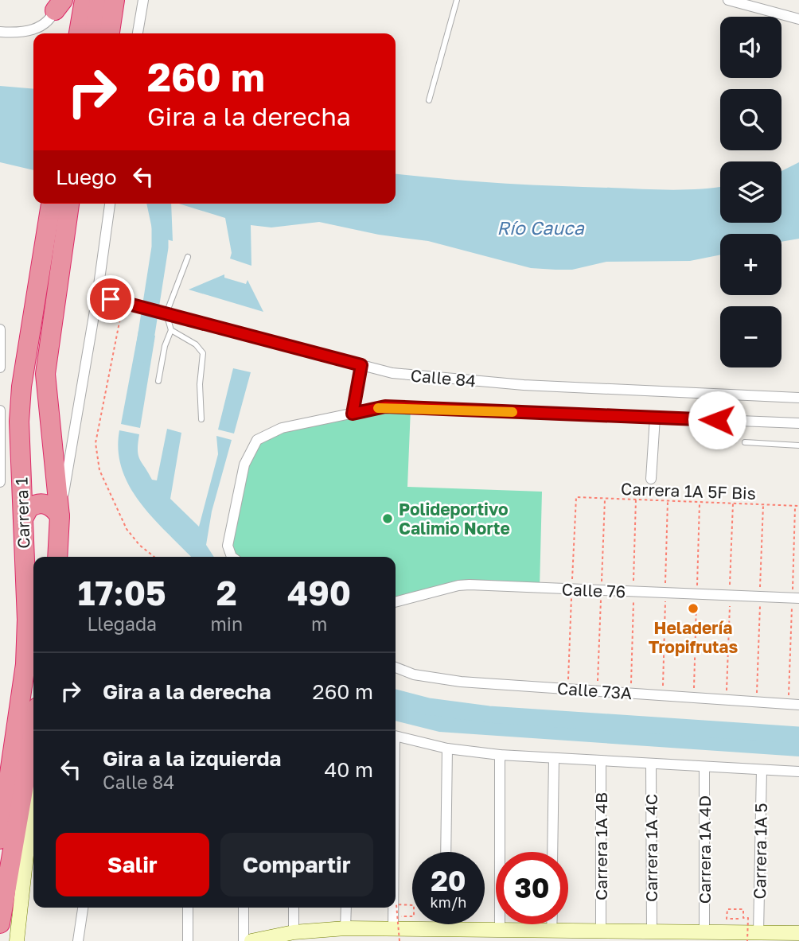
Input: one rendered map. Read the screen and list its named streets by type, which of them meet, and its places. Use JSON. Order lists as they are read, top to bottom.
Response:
{
  "streets": {
    "highway": ["Carrera 1"],
    "street": [
      "Calle 84",
      "Calle 76",
      "Calle 73A",
      "Carrera 1A 4B",
      "Carrera 1A 4C",
      "Carrera 1A 4D",
      "Carrera 1A 5"
    ],
    "path": ["Carrera 1A 5F Bis"]
  },
  "crossings": [
    ["Calle 84", "Carrera 1"],
    ["Carrera 1A 5F Bis", "Calle 76"]
  ],
  "water": ["Río Cauca"],
  "places": ["Polideportivo Calimio Norte", "Heladería Tropifrutas"],
  "page": {
    "map_buttons": ["+", "−"],
    "turn": ["260 m", "Gira a la derecha"],
    "then": "Luego",
    "eta": [
      "17:05",
      "Llegada",
      "2",
      "min",
      "490",
      "m"
    ],
    "list": [
      {
        "name": "Gira a la derecha",
        "value": "260 m"
      },
      {
        "name": "Gira a la izquierda",
        "note": "Calle 84",
        "value": "40 m"
      }
    ],
    "buttons": ["Salir", "Compartir"],
    "speed": "20 km/h",
    "limit": "30"
  }
}
